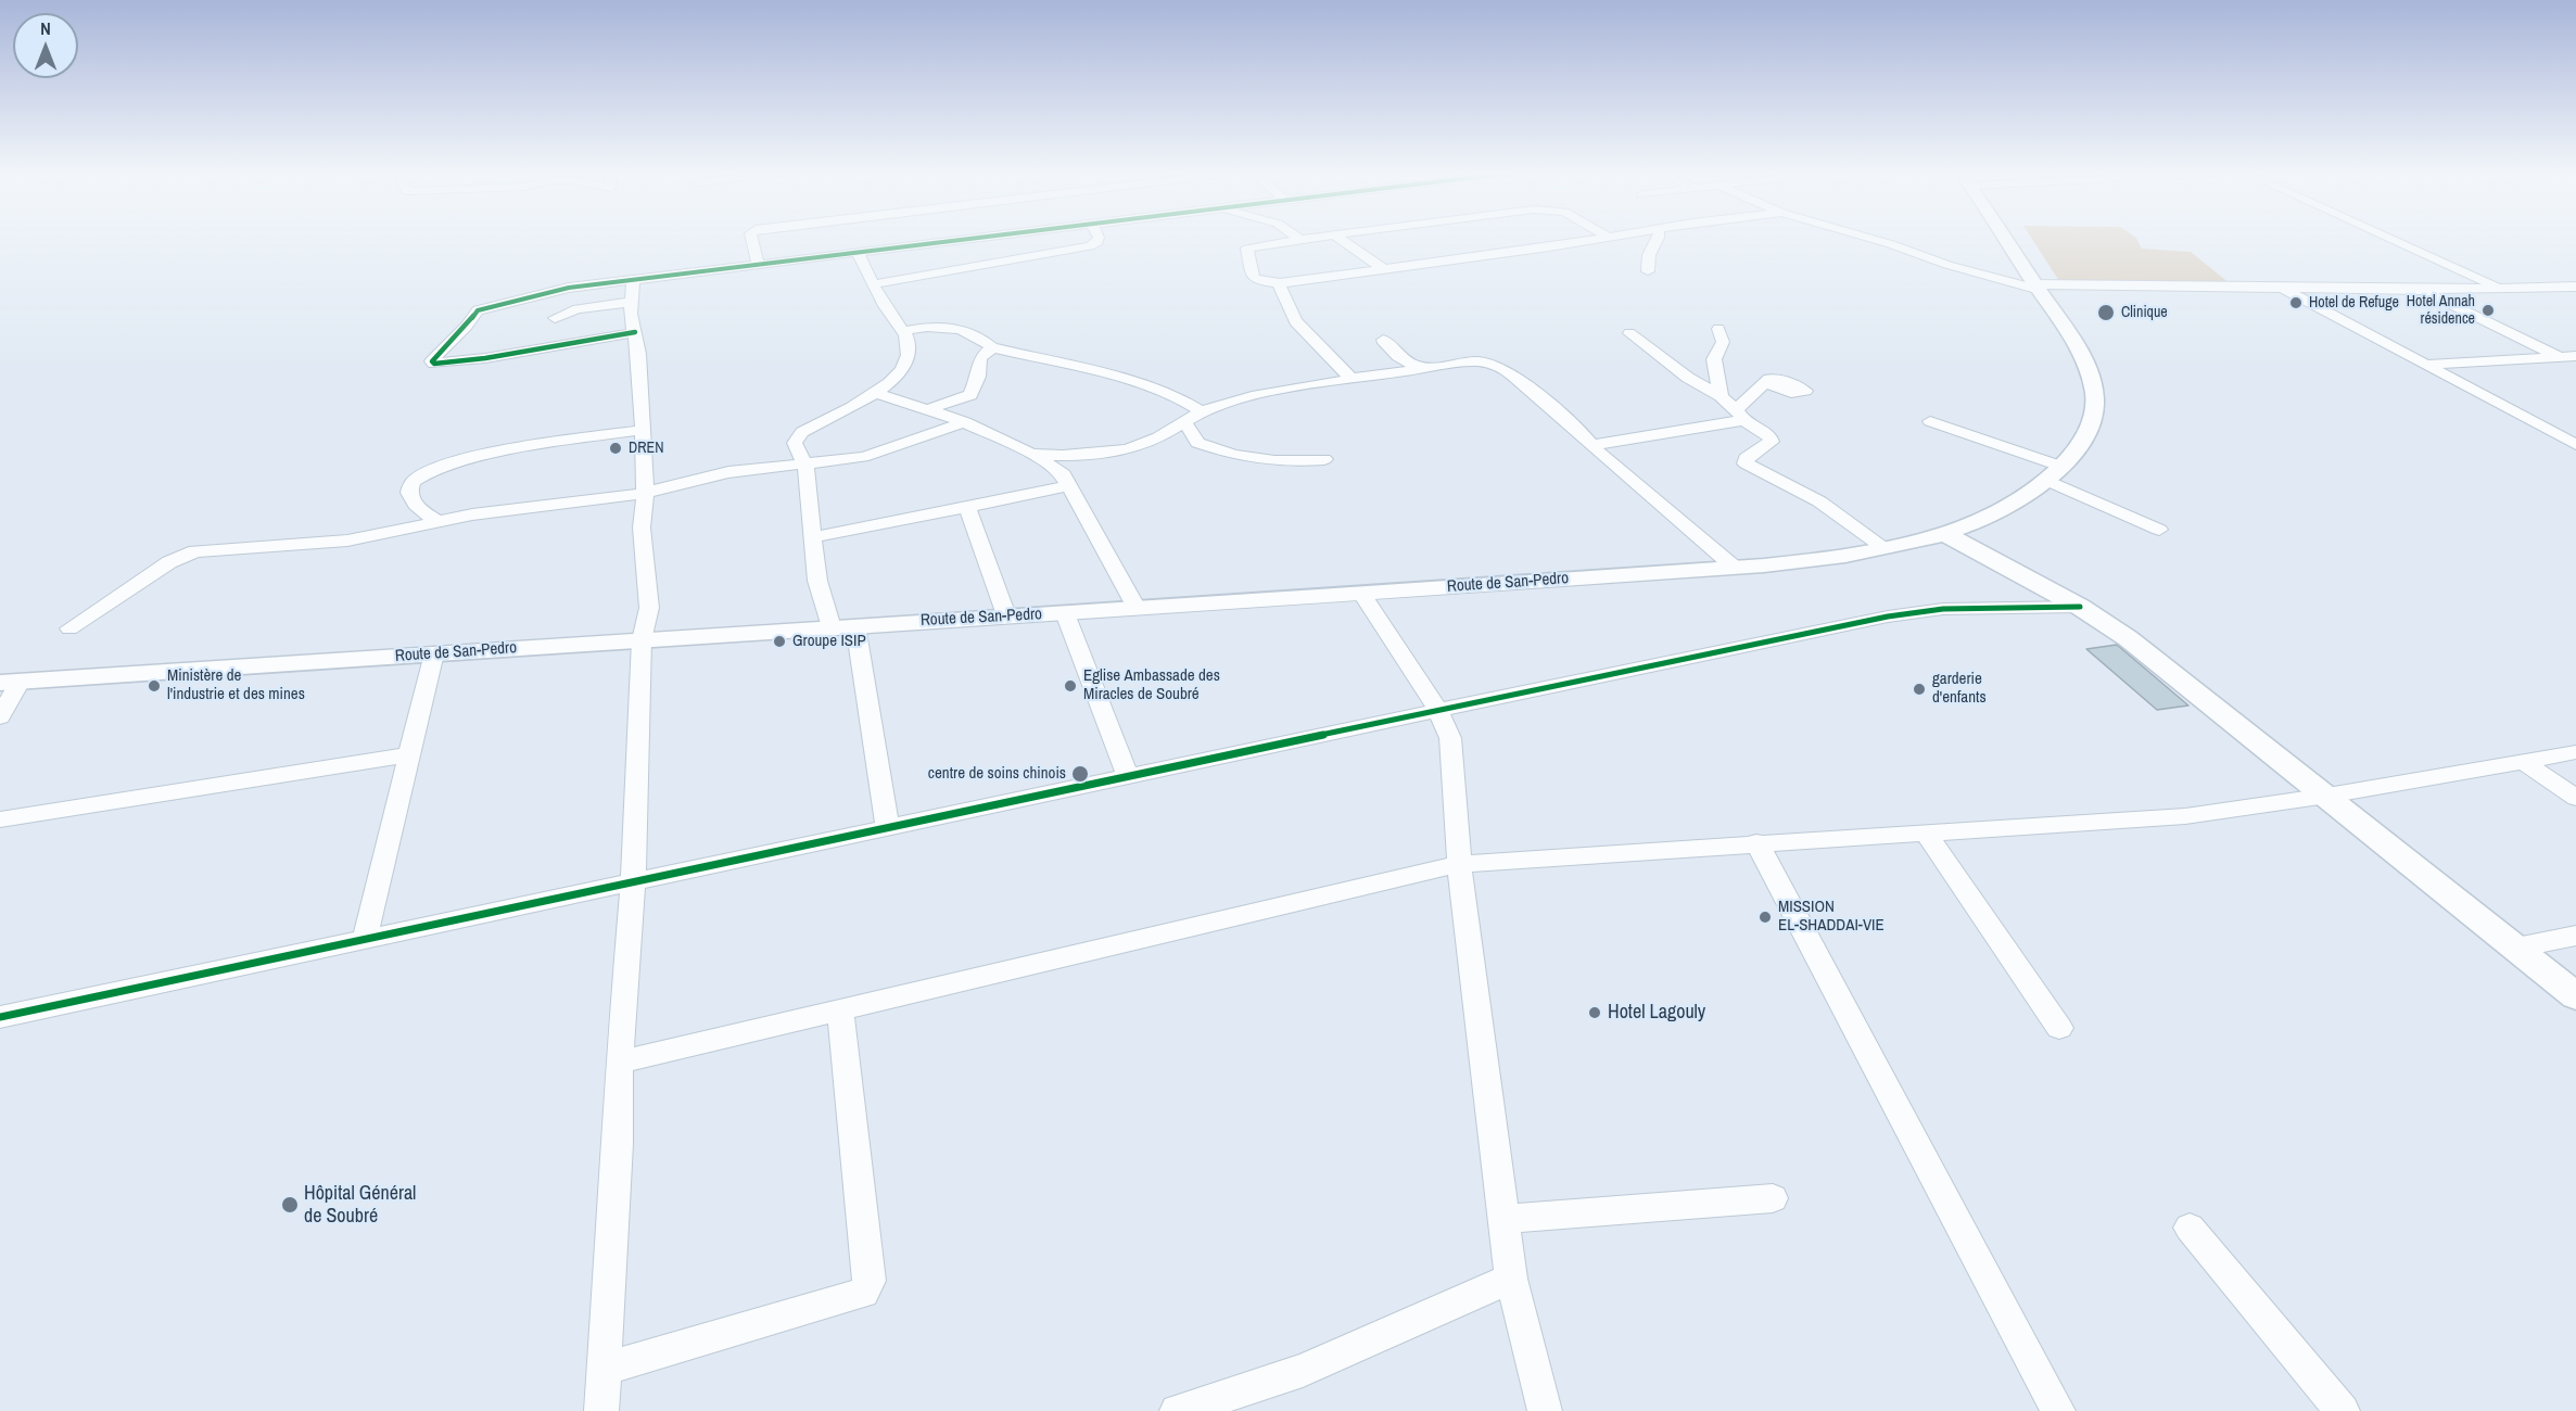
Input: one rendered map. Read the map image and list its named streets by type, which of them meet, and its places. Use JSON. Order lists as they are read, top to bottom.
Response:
{
  "streets": {
    "main road": ["Route de San-Pedro"]
  },
  "places": [
    "Hotel de Refuge",
    "Hotel Annah résidence",
    "Clinique",
    "DREN",
    "Groupe ISIP",
    "Ministère de l'industrie et des mines",
    "Eglise Ambassade des Miracles de Soubré",
    "garderie d'enfants",
    "centre de soins chinois",
    "MISSION EL-SHADDAI-VIE",
    "Hotel Lagouly",
    "Hôpital Général de Soubré"
  ],
  "north": "top"
}
